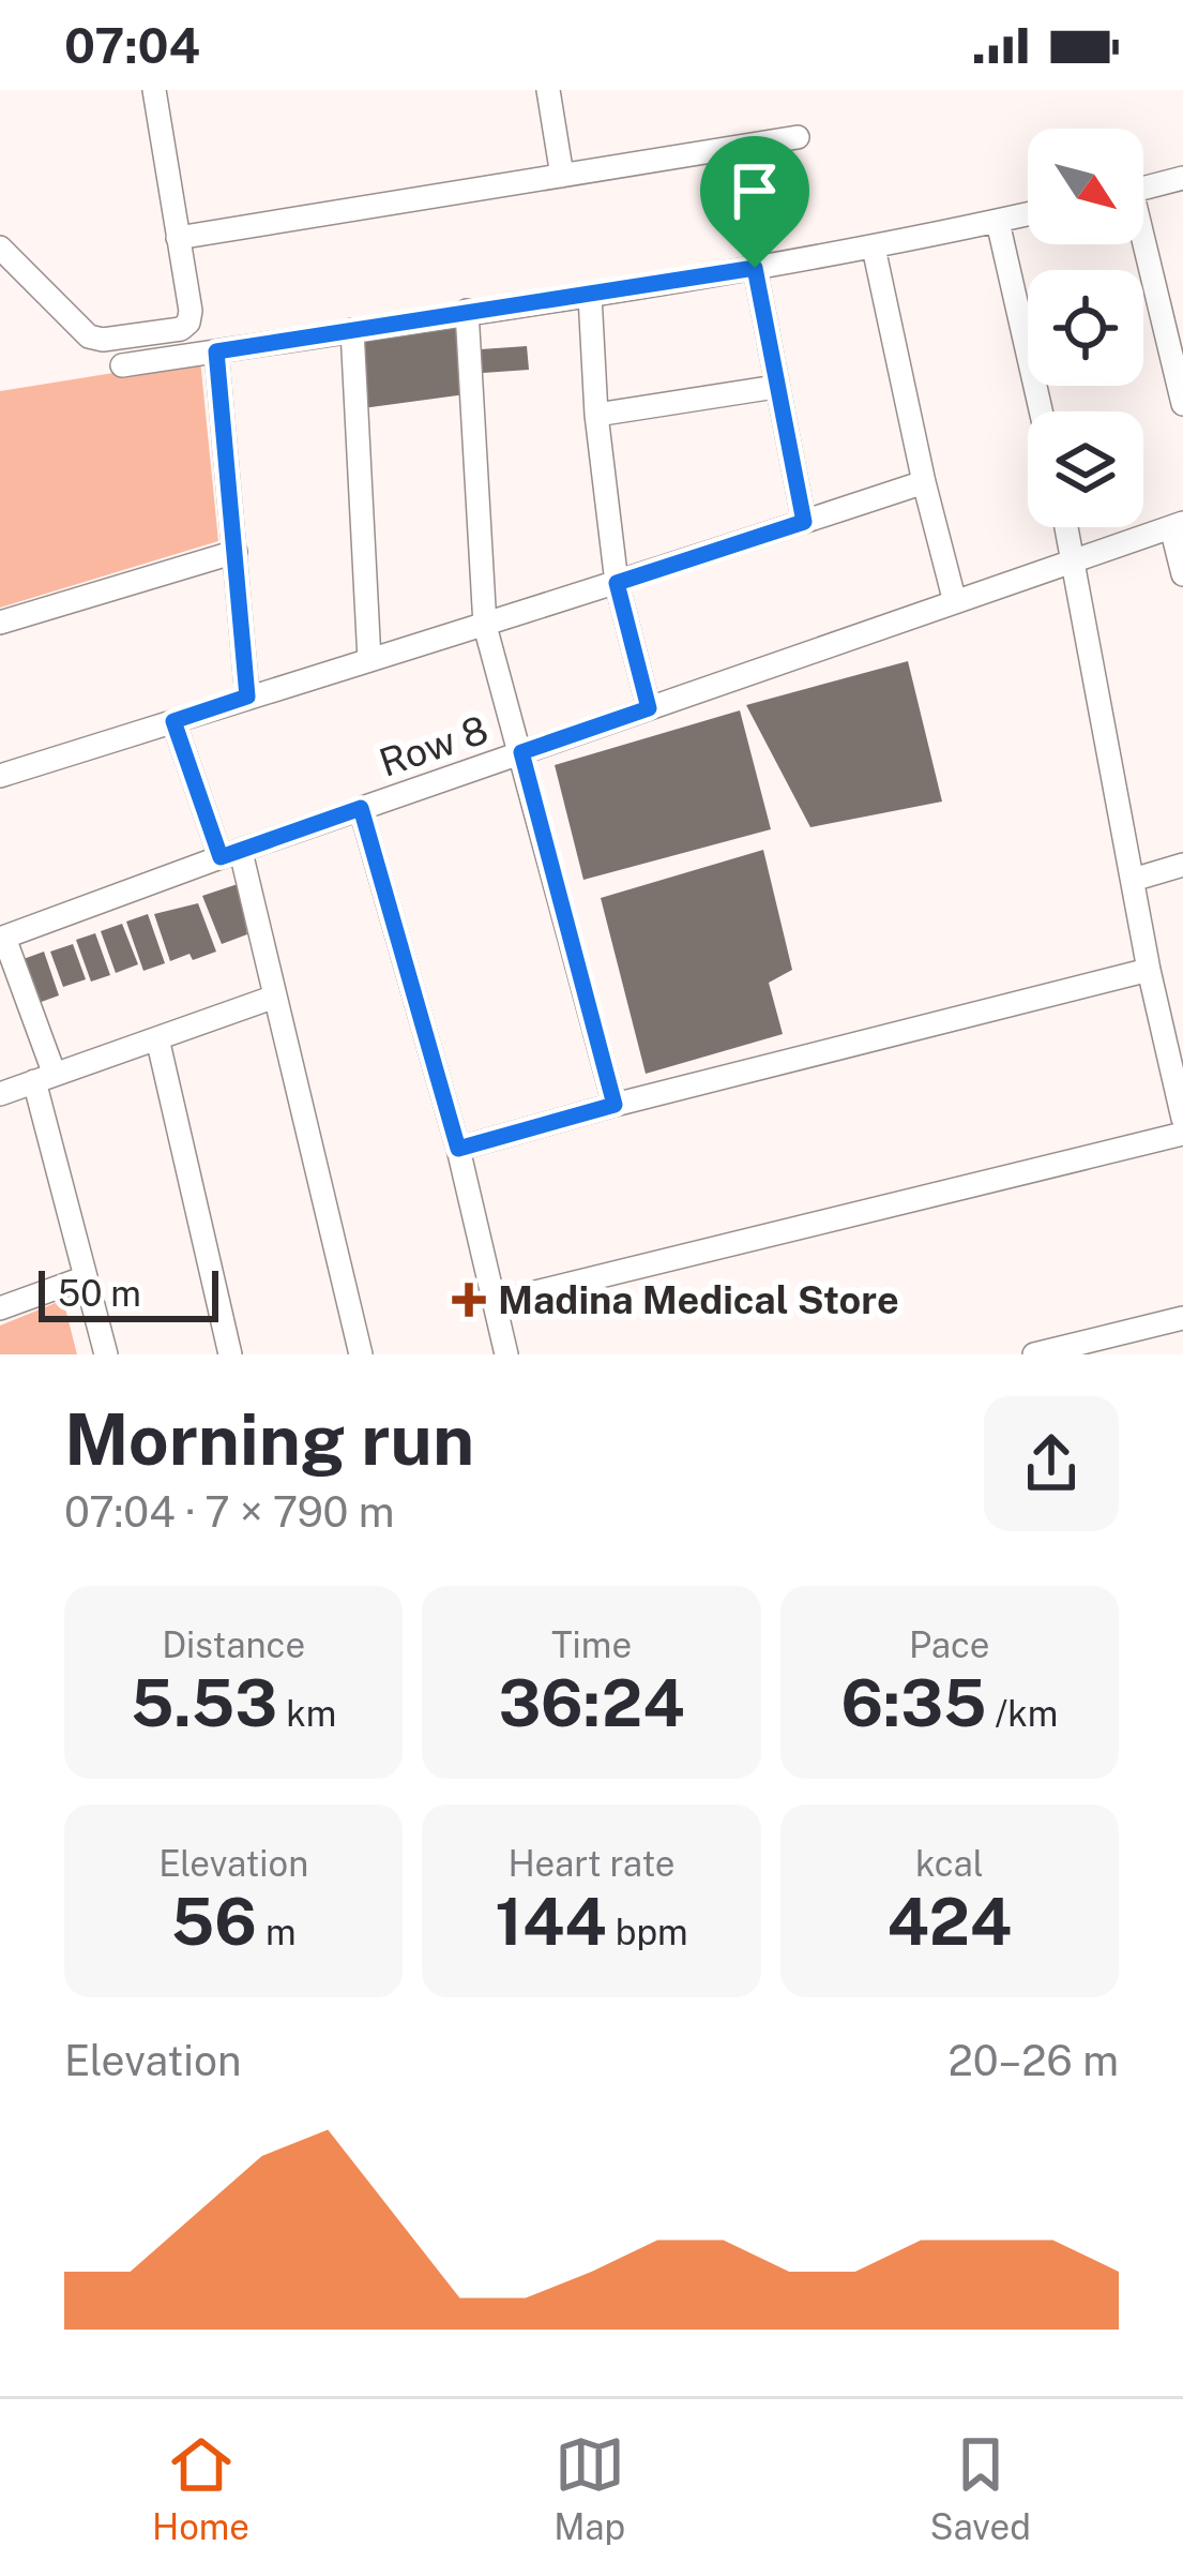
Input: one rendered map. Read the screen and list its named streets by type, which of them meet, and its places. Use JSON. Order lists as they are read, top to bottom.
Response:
{
  "streets": {
    "street": ["Row 8"]
  },
  "places": {
    "health": ["Madina Medical Store"]
  },
  "scale_bar": "50 m",
  "north": "bottom right",
  "page": {
    "status": "07:04",
    "scale": "50 m",
    "heading": ["Morning run", "07:04 · 7 × 790 m"],
    "stats": [
      ["Distance", "5.53 km"],
      ["Time", "36:24"],
      ["Pace", "6:35 /km"],
      ["Elevation", "56 m"],
      ["Heart rate", "144 bpm"],
      ["kcal", "424"]
    ],
    "chart": ["Elevation", "20–26 m"],
    "tabs": ["Home", "Map", "Saved"]
  }
}
